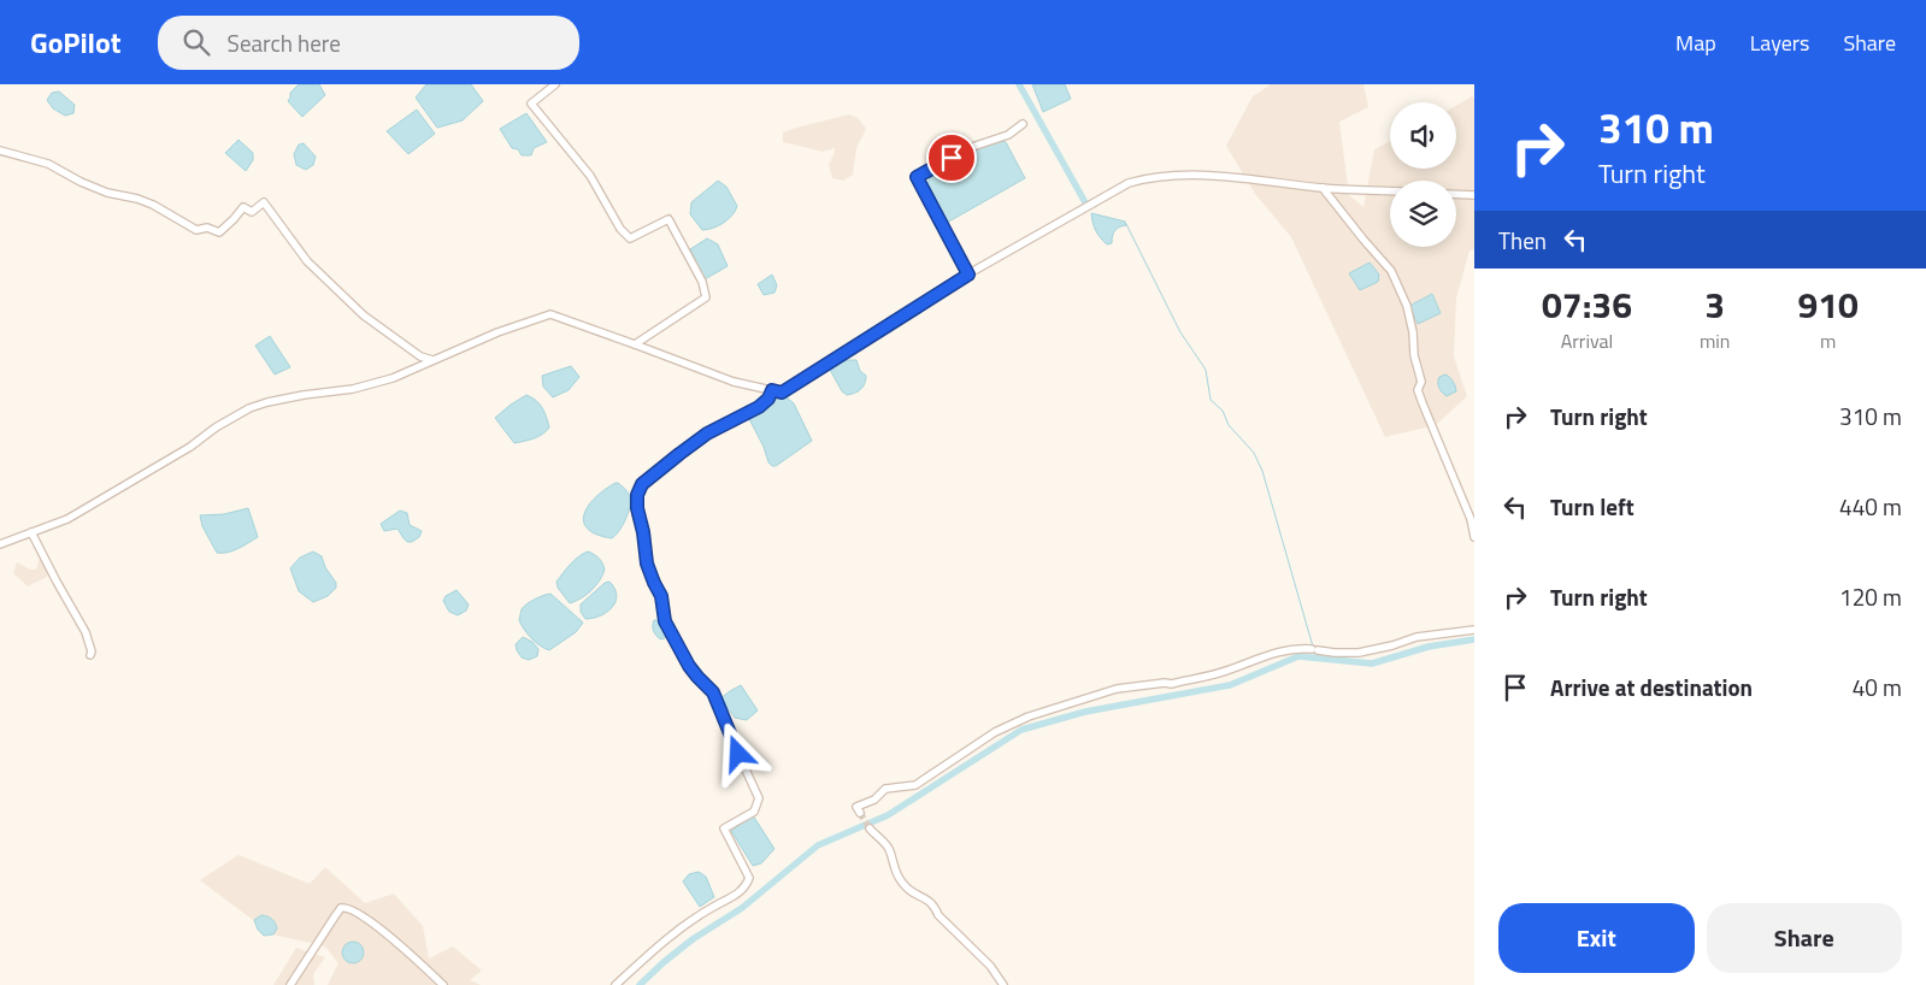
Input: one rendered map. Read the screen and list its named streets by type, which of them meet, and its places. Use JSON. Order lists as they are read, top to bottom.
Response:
{
  "page": {
    "header": "GoPilot",
    "search": "Search here",
    "nav": ["Map", "Layers", "Share"],
    "turn": ["310 m", "Turn right"],
    "then": "Then",
    "eta": [
      "07:36",
      "Arrival",
      "3",
      "min",
      "910",
      "m"
    ],
    "list": [
      {
        "name": "Turn right",
        "value": "310 m"
      },
      {
        "name": "Turn left",
        "value": "440 m"
      },
      {
        "name": "Turn right",
        "value": "120 m"
      },
      {
        "name": "Arrive at destination",
        "value": "40 m"
      }
    ],
    "buttons": ["Exit", "Share"]
  }
}
